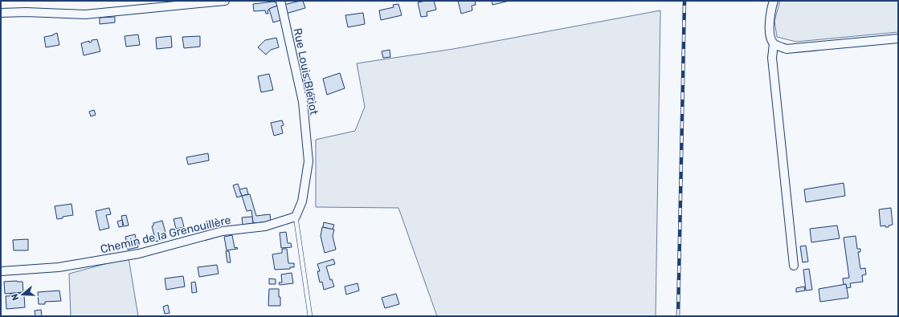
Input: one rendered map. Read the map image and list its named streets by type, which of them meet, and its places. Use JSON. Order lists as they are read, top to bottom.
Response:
{
  "streets": {
    "street": ["Rue Louis Blériot", "Chemin de la Grenouillère"]
  },
  "crossings": [
    ["Rue Louis Blériot", "Chemin de la Grenouillère"]
  ],
  "north": "left"
}
